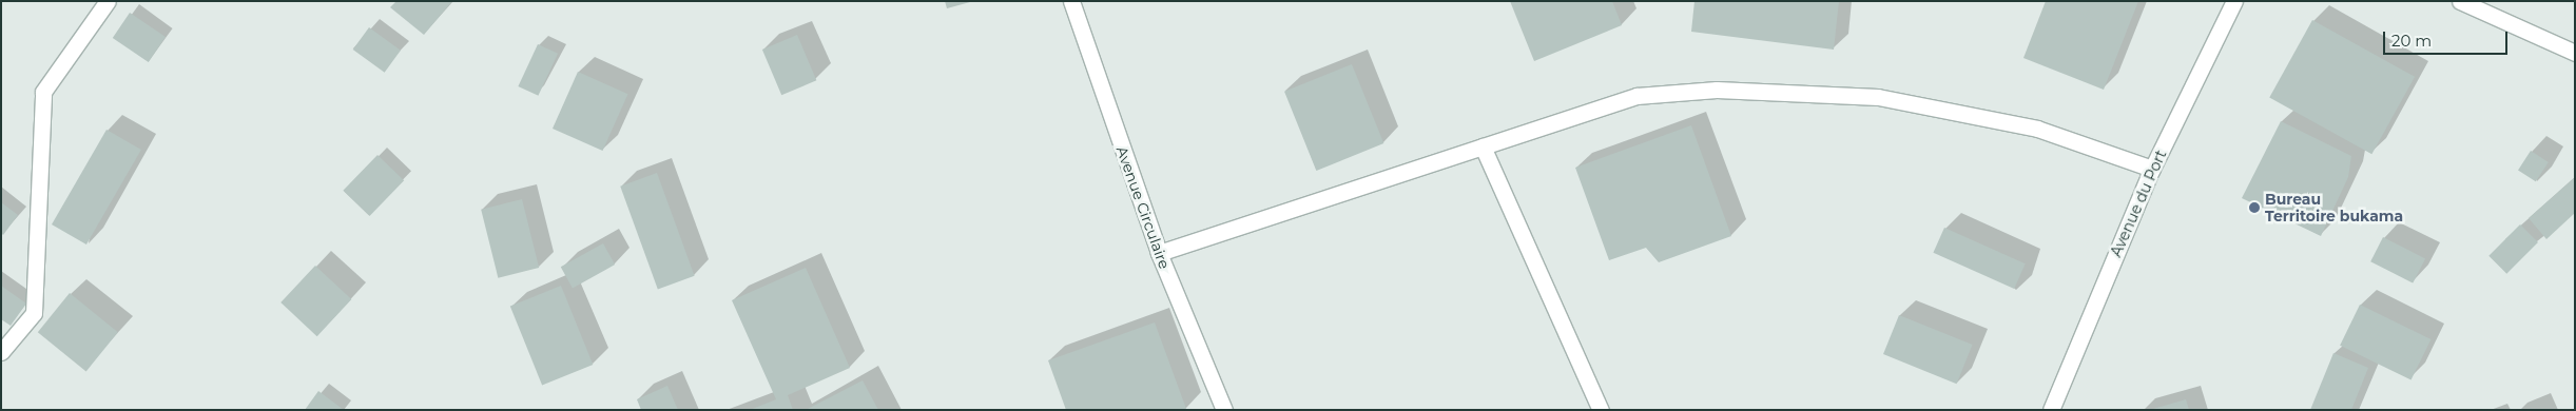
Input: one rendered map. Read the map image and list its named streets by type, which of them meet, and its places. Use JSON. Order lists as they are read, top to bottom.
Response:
{
  "streets": {
    "street": ["Avenue du Port", "Avenue Circulaire"]
  },
  "places": ["Bureau Territoire bukama"],
  "scale_bar": "20 m"
}
